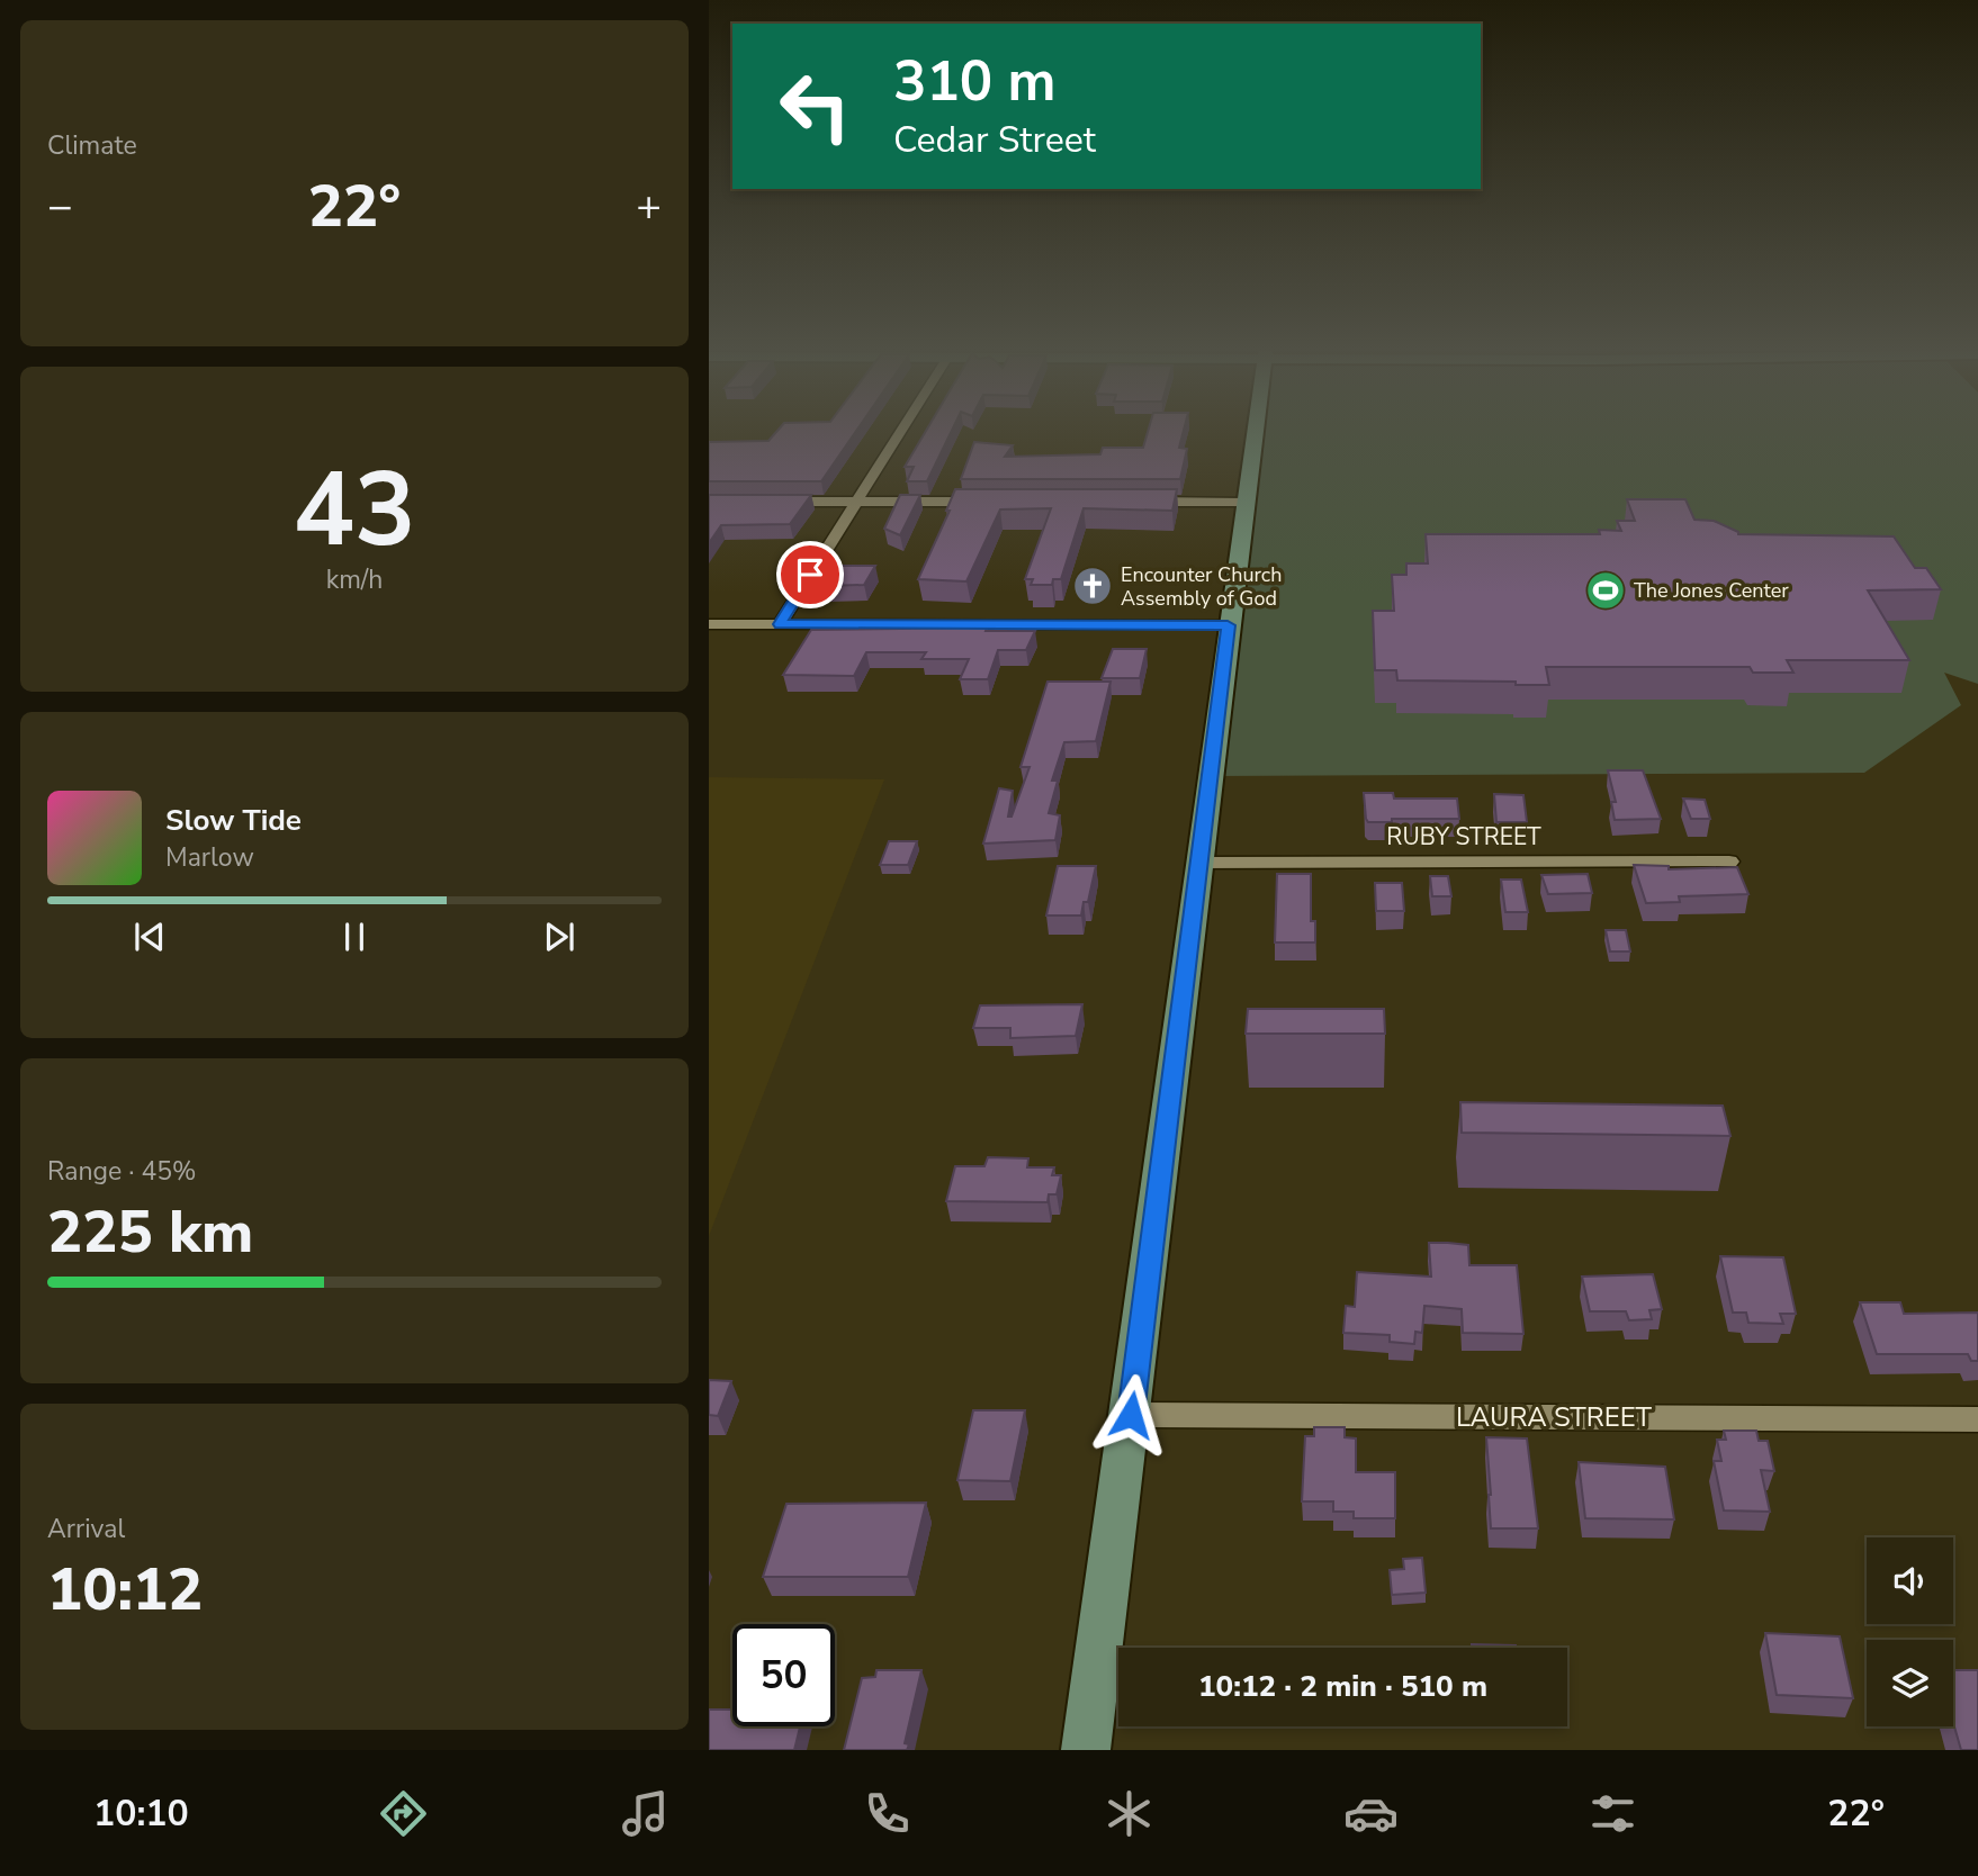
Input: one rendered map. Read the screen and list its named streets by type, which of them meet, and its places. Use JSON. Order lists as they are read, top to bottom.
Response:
{
  "streets": {
    "street": ["RUBY STREET", "LAURA STREET"]
  },
  "places": {
    "church": ["Encounter Church Assembly of God"],
    "sports": ["The Jones Center"]
  },
  "page": {
    "tile": [
      "Climate",
      ["43", "km/h"],
      ["Range · 45%", "225 km"],
      ["Arrival", "10:12"]
    ],
    "turn": ["310 m", "Cedar Street"],
    "heat": ["−", "22°", "+"],
    "song": ["Slow Tide", "Marlow"],
    "limit": "50",
    "trip": "10:12 · 2 min · 510 m",
    "tabs": ["10:10", "22°"]
  }
}
